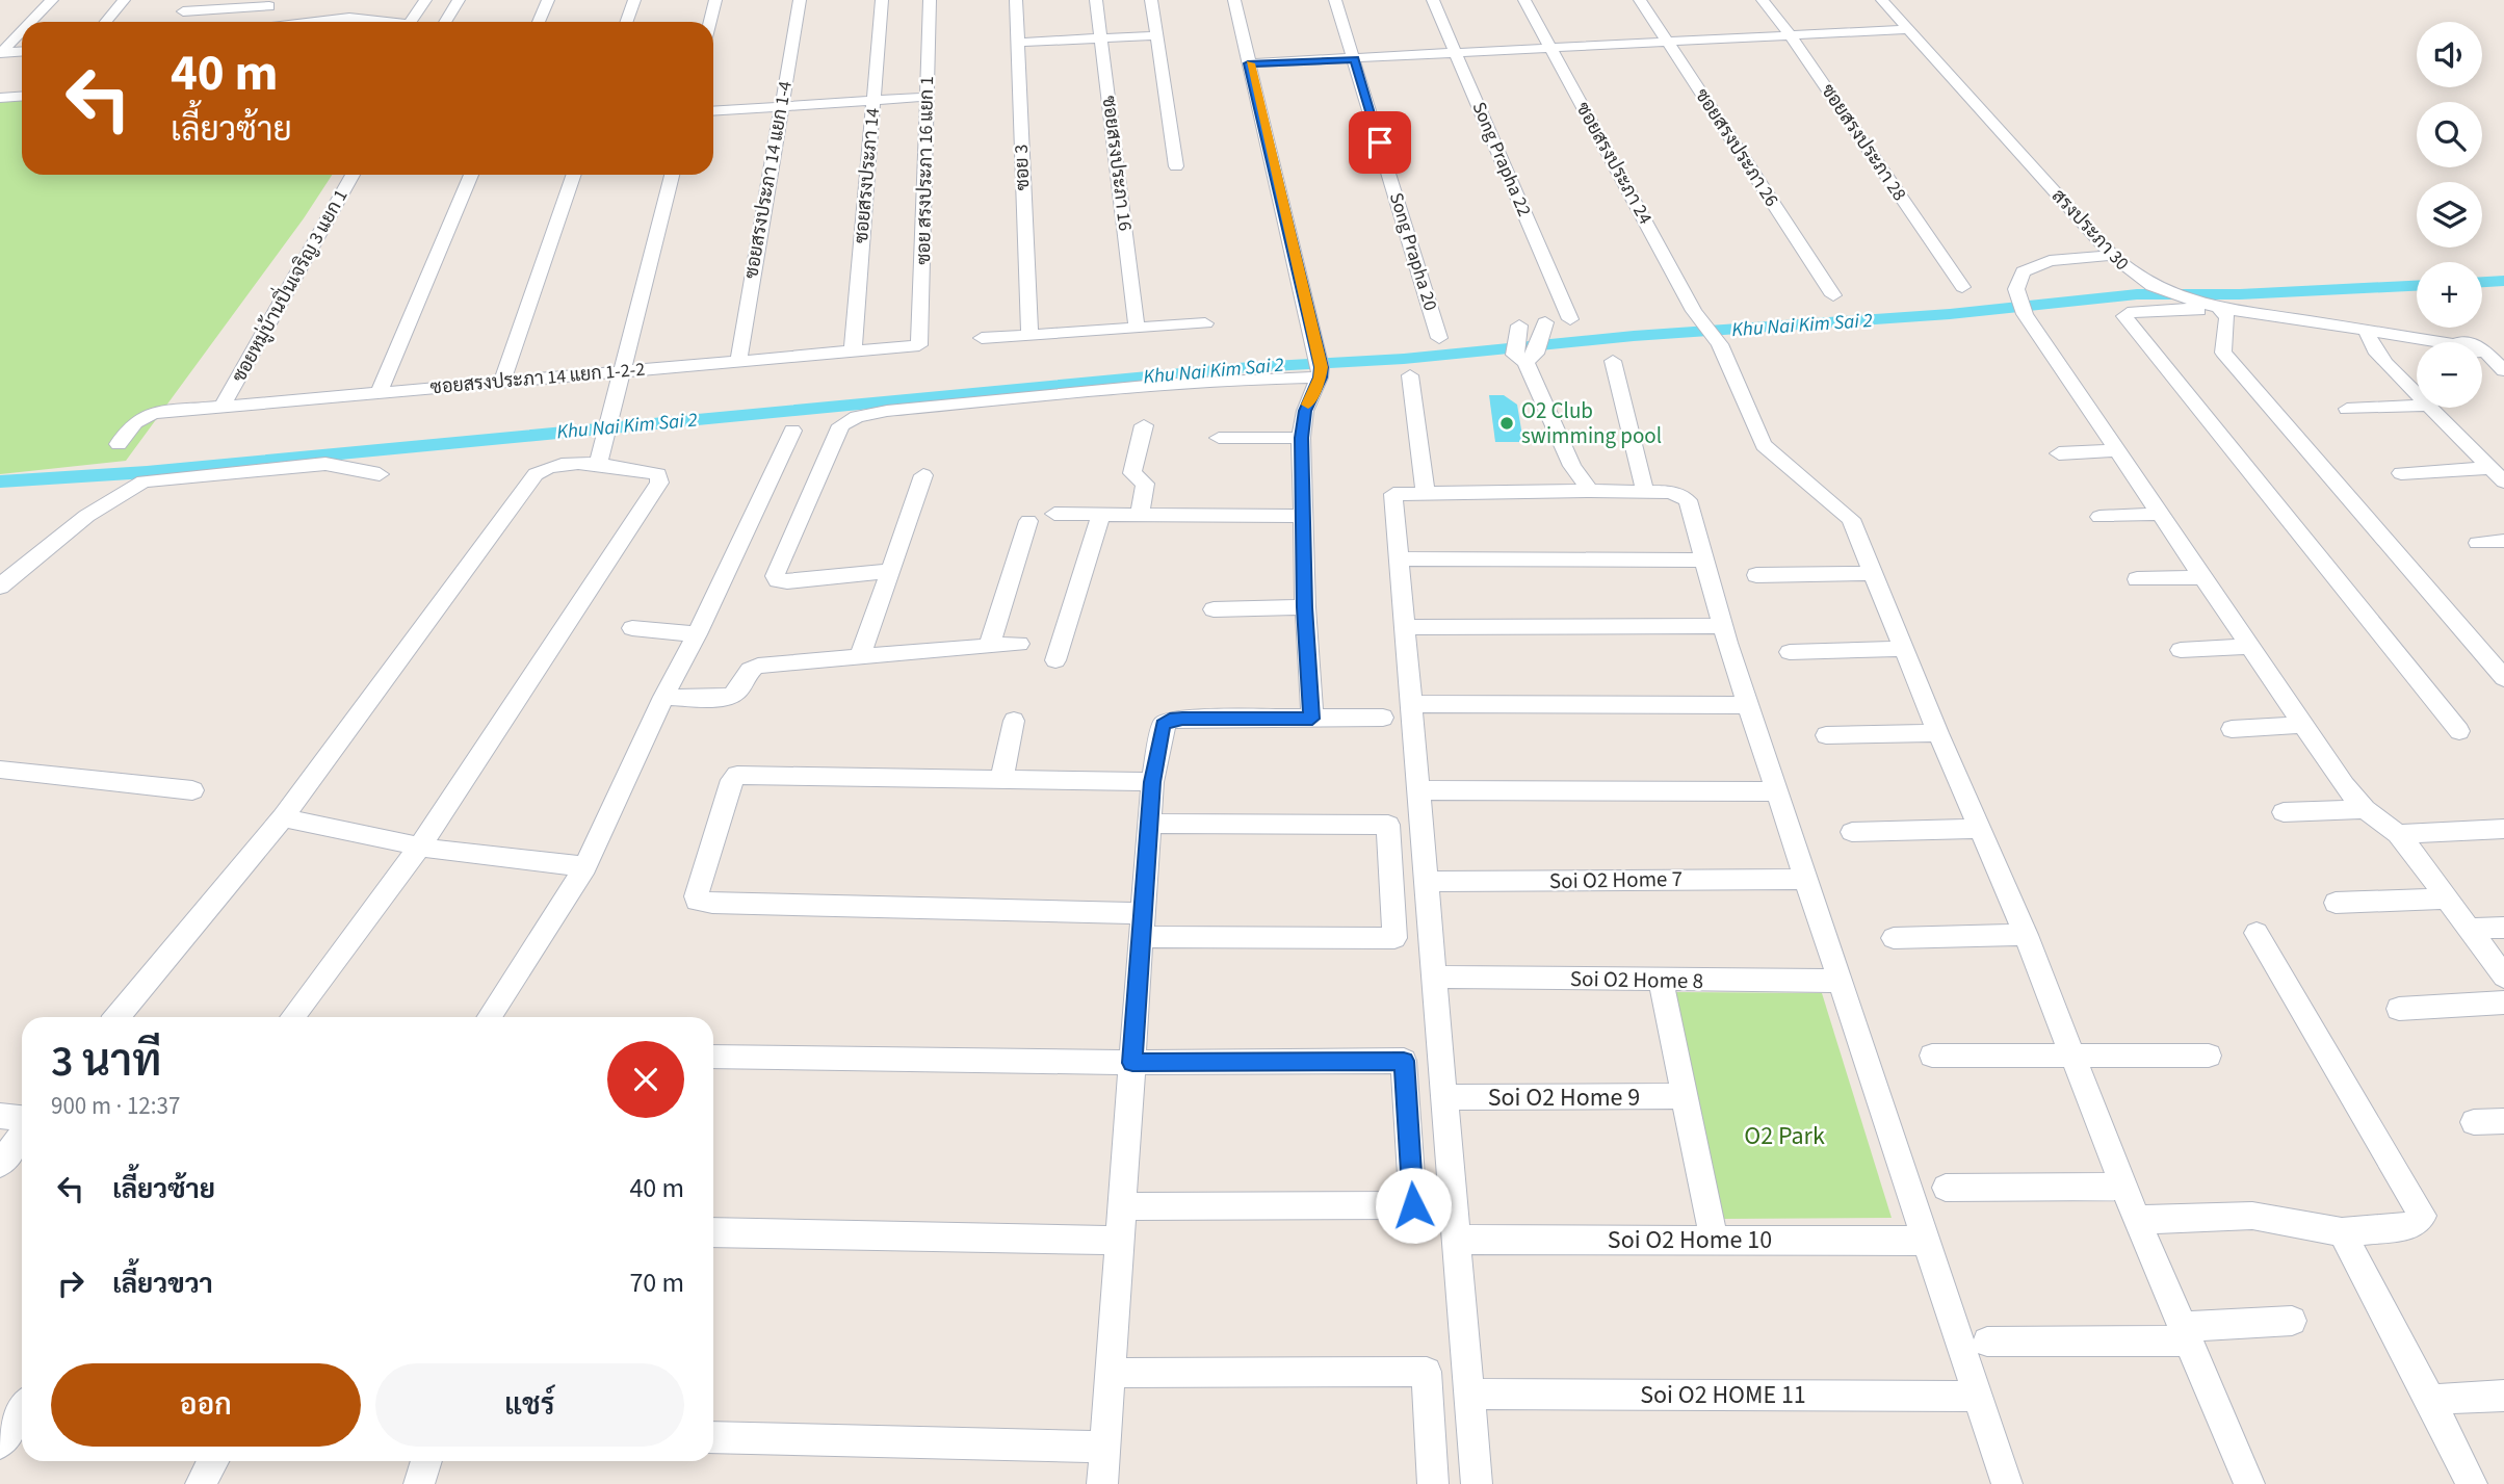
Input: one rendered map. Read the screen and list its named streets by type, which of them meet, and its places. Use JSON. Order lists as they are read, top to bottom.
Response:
{
  "streets": {
    "street": [
      "ซอยสรงประภา 28",
      "ซอยสรงประภา 26",
      "Song Prapha 22",
      "ซอยสรงประภา 16",
      "ซอยสรงประภา 24",
      "ซอย 3",
      "ซอย สรงประภา 16 แยก 1",
      "ซอยสรงประภา 14",
      "ซอยสรงประภา 14 แยก 1-4",
      "สรงประภา 30",
      "Song Prapha 20",
      "ซอยหมู่บ้านปิ่นเจริญ 3 แยก 1",
      "ซอยสรงประภา 14 แยก 1-2-2",
      "Soi O2 Home 7",
      "Soi O2 Home 8",
      "Soi O2 Home 9",
      "Soi O2 Home 10",
      "Soi O2 HOME 11"
    ]
  },
  "crossings": [
    ["ซอย สรงประภา 16 แยก 1", "ซอยสรงประภา 14 แยก 1-2-2"],
    ["ซอยสรงประภา 14", "ซอยสรงประภา 14 แยก 1-2-2"],
    ["ซอยสรงประภา 14 แยก 1-4", "ซอยสรงประภา 14 แยก 1-2-2"],
    ["ซอยหมู่บ้านปิ่นเจริญ 3 แยก 1", "ซอยสรงประภา 14 แยก 1-2-2"]
  ],
  "water": ["Khu Nai Kim Sai 2"],
  "parks": ["O2 Park"],
  "places": ["O2 Club swimming pool"],
  "page": {
    "map_buttons": ["+", "−"],
    "turn": ["40 m", "เลี้ยวซ้าย"],
    "heading": ["3 นาที", "900 m · 12:37"],
    "list": [
      {
        "name": "เลี้ยวซ้าย",
        "value": "40 m"
      },
      {
        "name": "เลี้ยวขวา",
        "value": "70 m"
      }
    ],
    "buttons": ["ออก", "แชร์"]
  }
}
